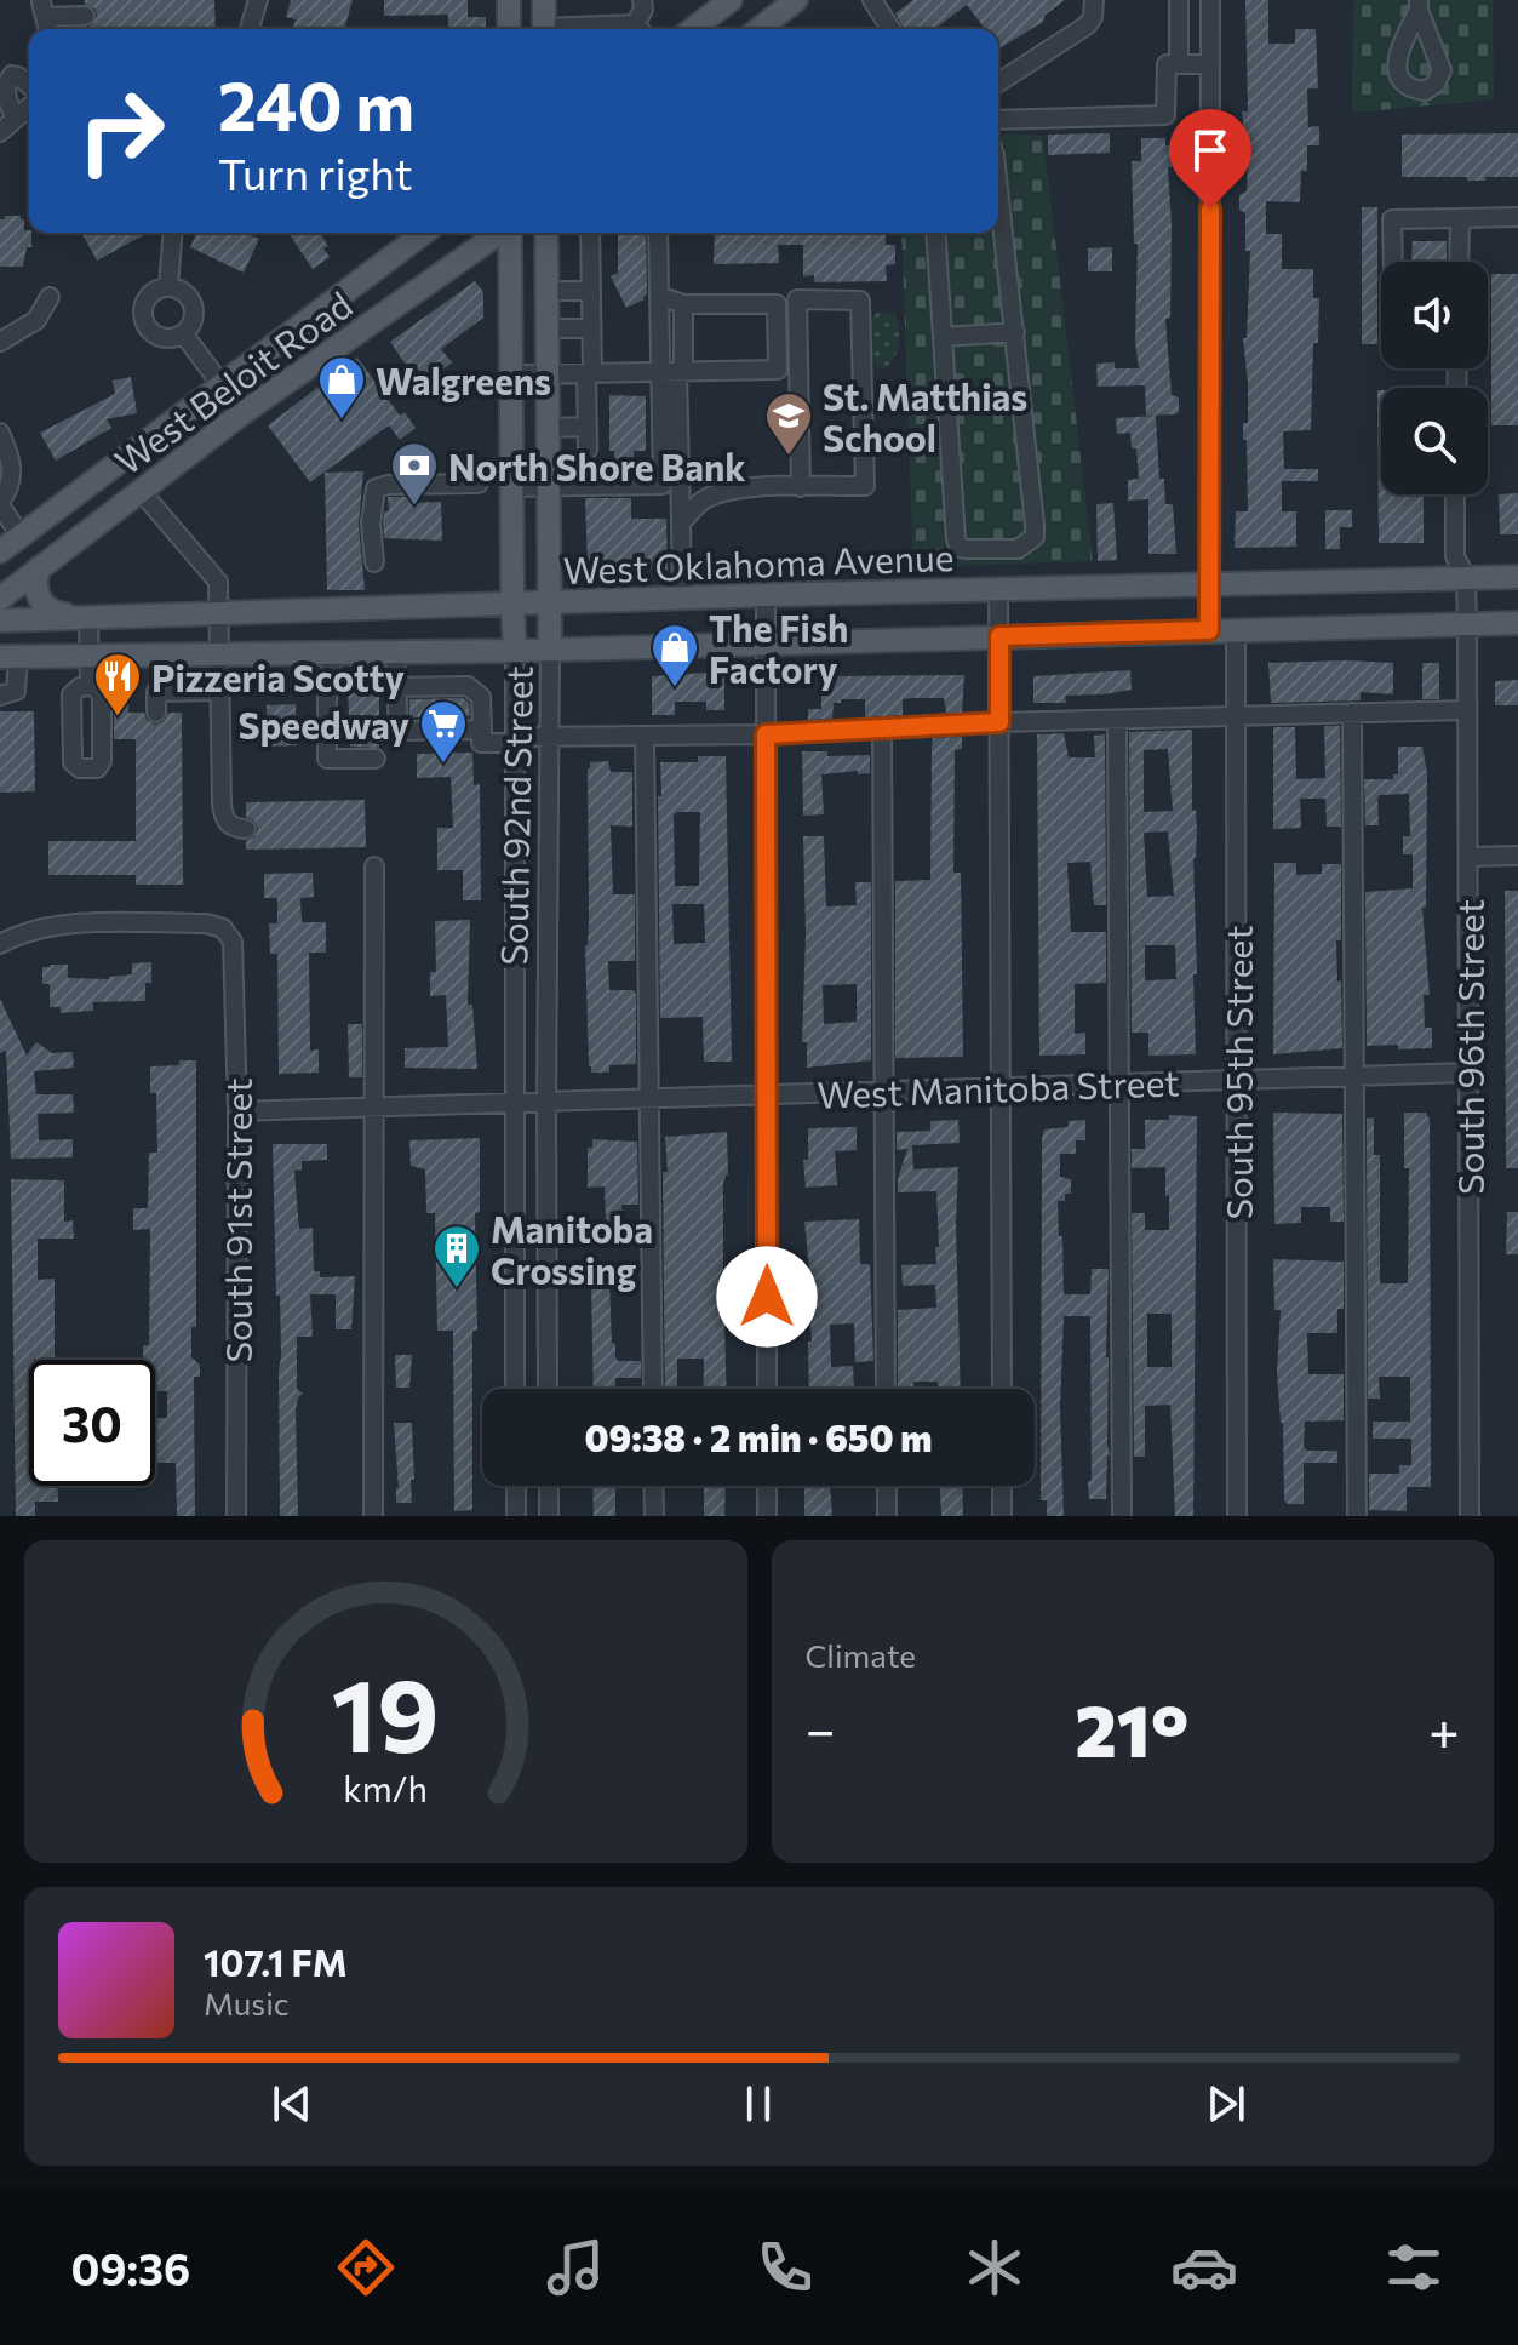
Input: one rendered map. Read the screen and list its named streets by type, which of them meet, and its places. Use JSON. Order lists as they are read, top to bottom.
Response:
{
  "streets": {
    "main road": ["West Beloit Road", "West Oklahoma Avenue", "South 92nd Street"],
    "street": [
      "South 96th Street",
      "South 95th Street",
      "West Manitoba Street",
      "South 91st Street"
    ]
  },
  "crossings": [
    ["West Oklahoma Avenue", "South 92nd Street"],
    ["West Oklahoma Avenue", "South 96th Street"],
    ["South 92nd Street", "West Manitoba Street"],
    ["South 96th Street", "West Manitoba Street"],
    ["South 95th Street", "West Manitoba Street"],
    ["West Manitoba Street", "South 91st Street"]
  ],
  "places": {
    "shop": ["Walgreens", "The Fish Factory"],
    "school or university": ["St. Matthias School"],
    "bank": ["North Shore Bank"],
    "restaurant": ["Pizzeria Scotty"],
    "supermarket": ["Speedway"],
    "building": ["Manitoba Crossing"]
  },
  "page": {
    "turn": ["240 m", "Turn right"],
    "limit": "30",
    "trip": "09:38 · 2 min · 650 m",
    "tile": "Climate",
    "heat": ["−", "21°", "+"],
    "song": ["107.1 FM", "Music"],
    "tabs": "09:36",
    "gauge": ["19", "km/h"]
  }
}
